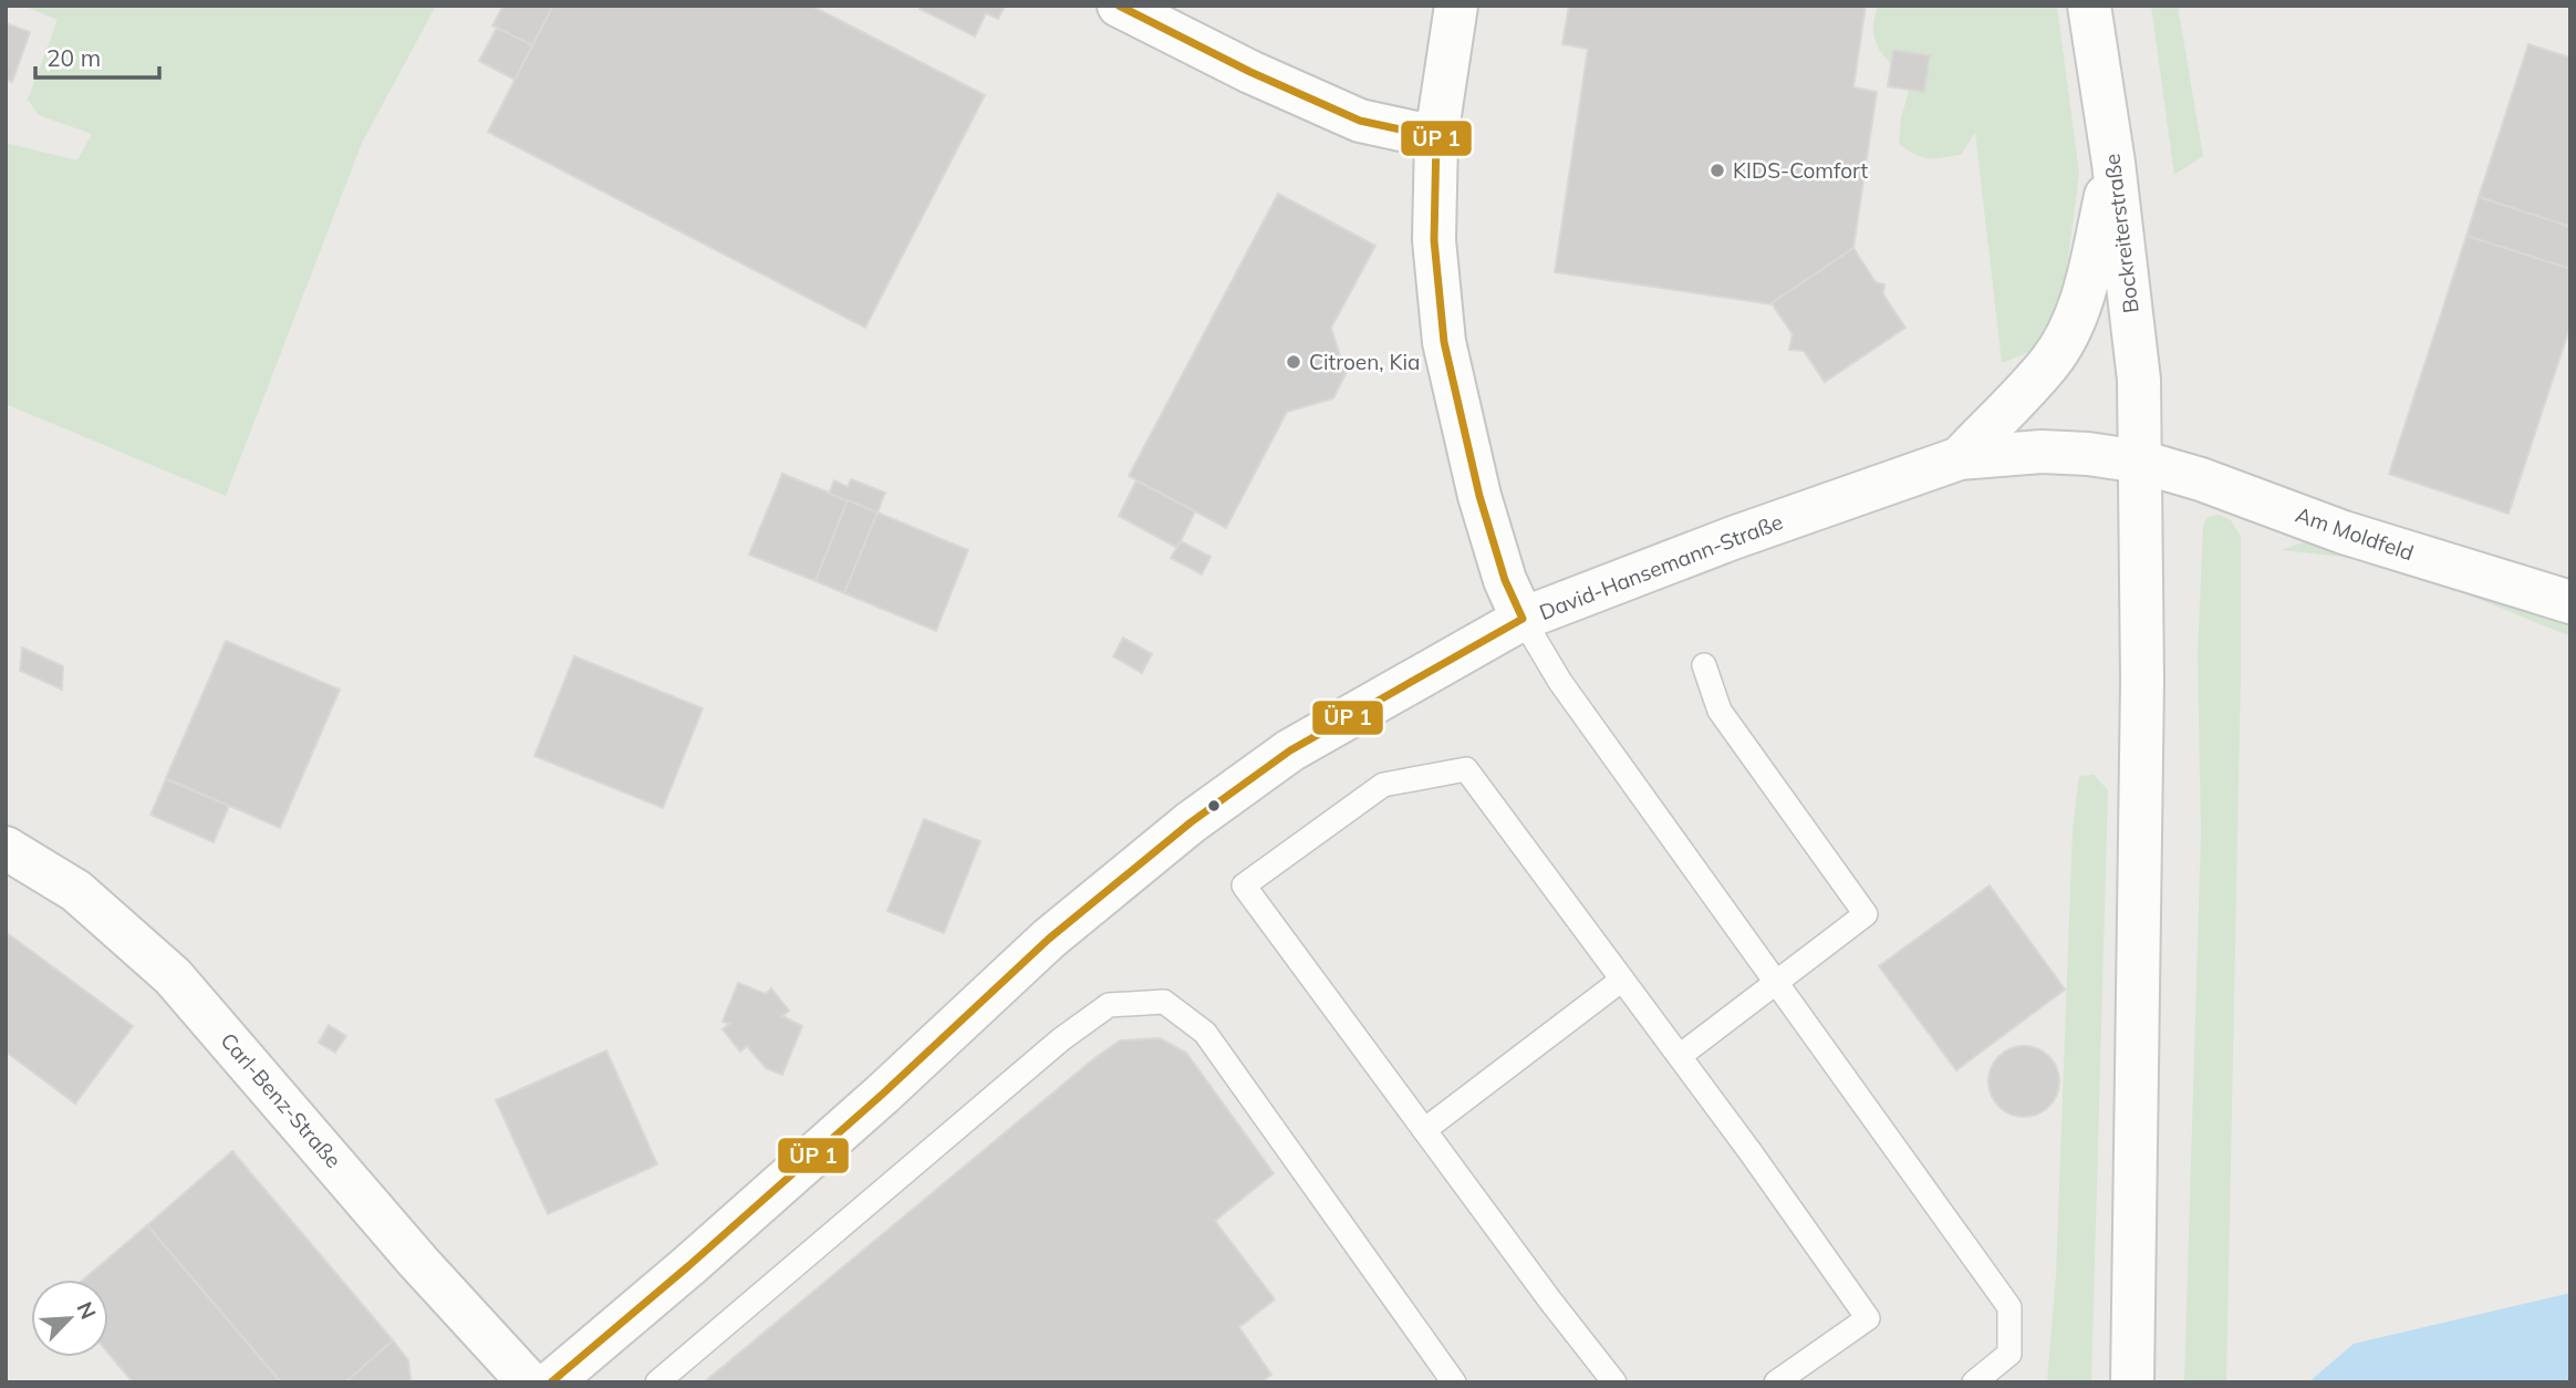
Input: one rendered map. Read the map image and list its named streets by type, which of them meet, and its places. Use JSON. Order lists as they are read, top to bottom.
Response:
{
  "streets": {
    "street": [
      "Bockreiterstraße",
      "Am Moldfeld",
      "David-Hansemann-Straße",
      "Carl-Benz-Straße"
    ]
  },
  "crossings": [
    ["Bockreiterstraße", "Am Moldfeld"],
    ["Bockreiterstraße", "David-Hansemann-Straße"],
    ["Am Moldfeld", "David-Hansemann-Straße"]
  ],
  "places": ["KIDS-Comfort", "Citroen, Kia"],
  "scale_bar": "20 m",
  "north": "top right"
}
